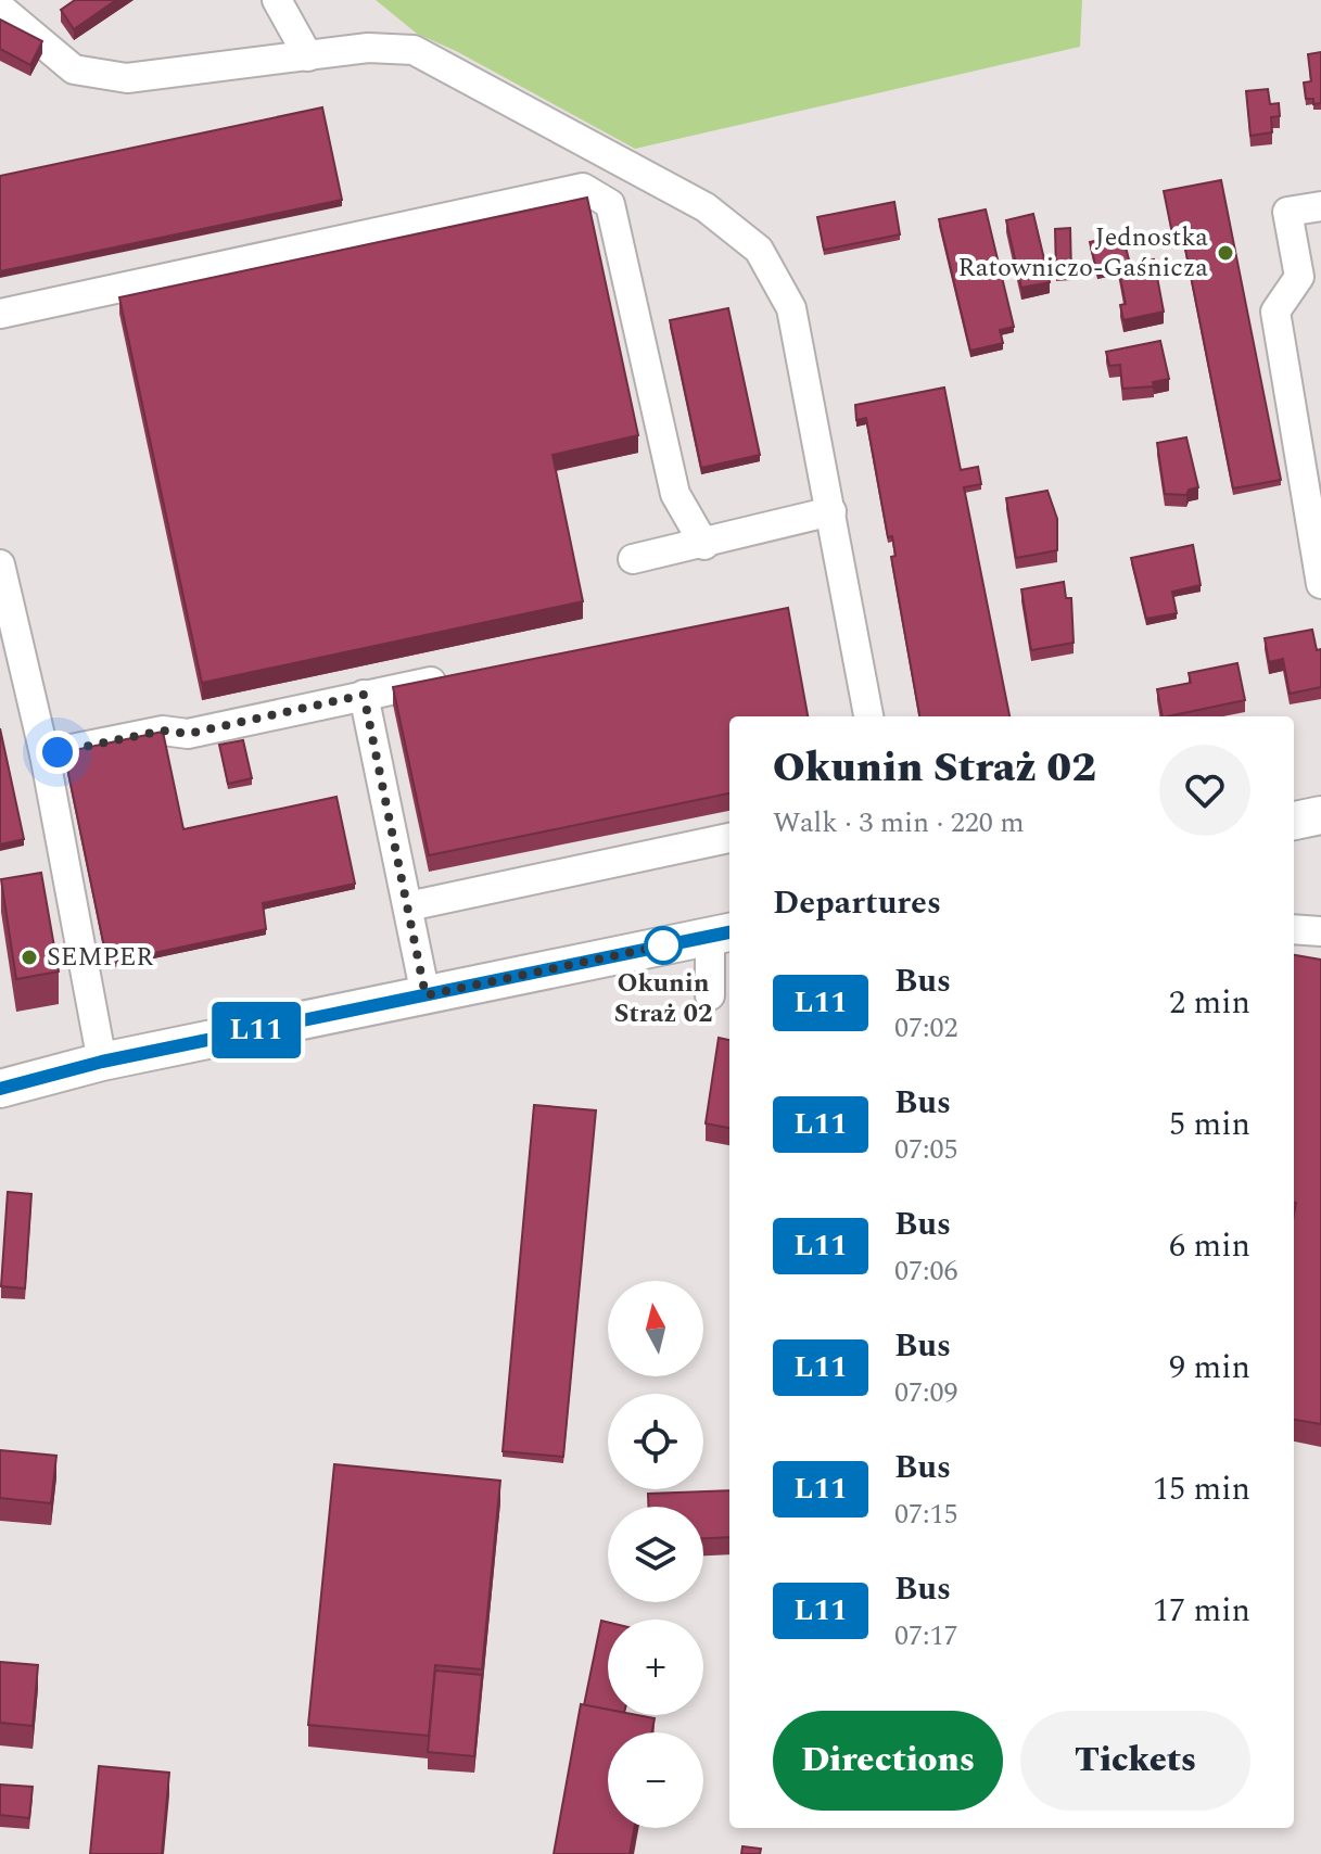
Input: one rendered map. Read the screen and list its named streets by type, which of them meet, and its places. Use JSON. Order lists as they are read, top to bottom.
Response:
{
  "places": ["Jednostka Ratowniczo-Gaśnicza", "Okunin Straż 02", "SEMPER"],
  "lines": ["bus line L11"],
  "north": "top",
  "page": {
    "on_map": "L11",
    "heading": [
      ["Okunin Straż 02", "Walk · 3 min · 220 m"],
      "Departures"
    ],
    "list": [
      {
        "mark": "L11",
        "name": "Bus",
        "note": "07:02",
        "value": "2 min"
      },
      {
        "mark": "L11",
        "name": "Bus",
        "note": "07:05",
        "value": "5 min"
      },
      {
        "mark": "L11",
        "name": "Bus",
        "note": "07:06",
        "value": "6 min"
      },
      {
        "mark": "L11",
        "name": "Bus",
        "note": "07:09",
        "value": "9 min"
      },
      {
        "mark": "L11",
        "name": "Bus",
        "note": "07:15",
        "value": "15 min"
      },
      {
        "mark": "L11",
        "name": "Bus",
        "note": "07:17",
        "value": "17 min"
      }
    ],
    "map_buttons": ["+", "−"],
    "buttons": ["Directions", "Tickets"]
  }
}
